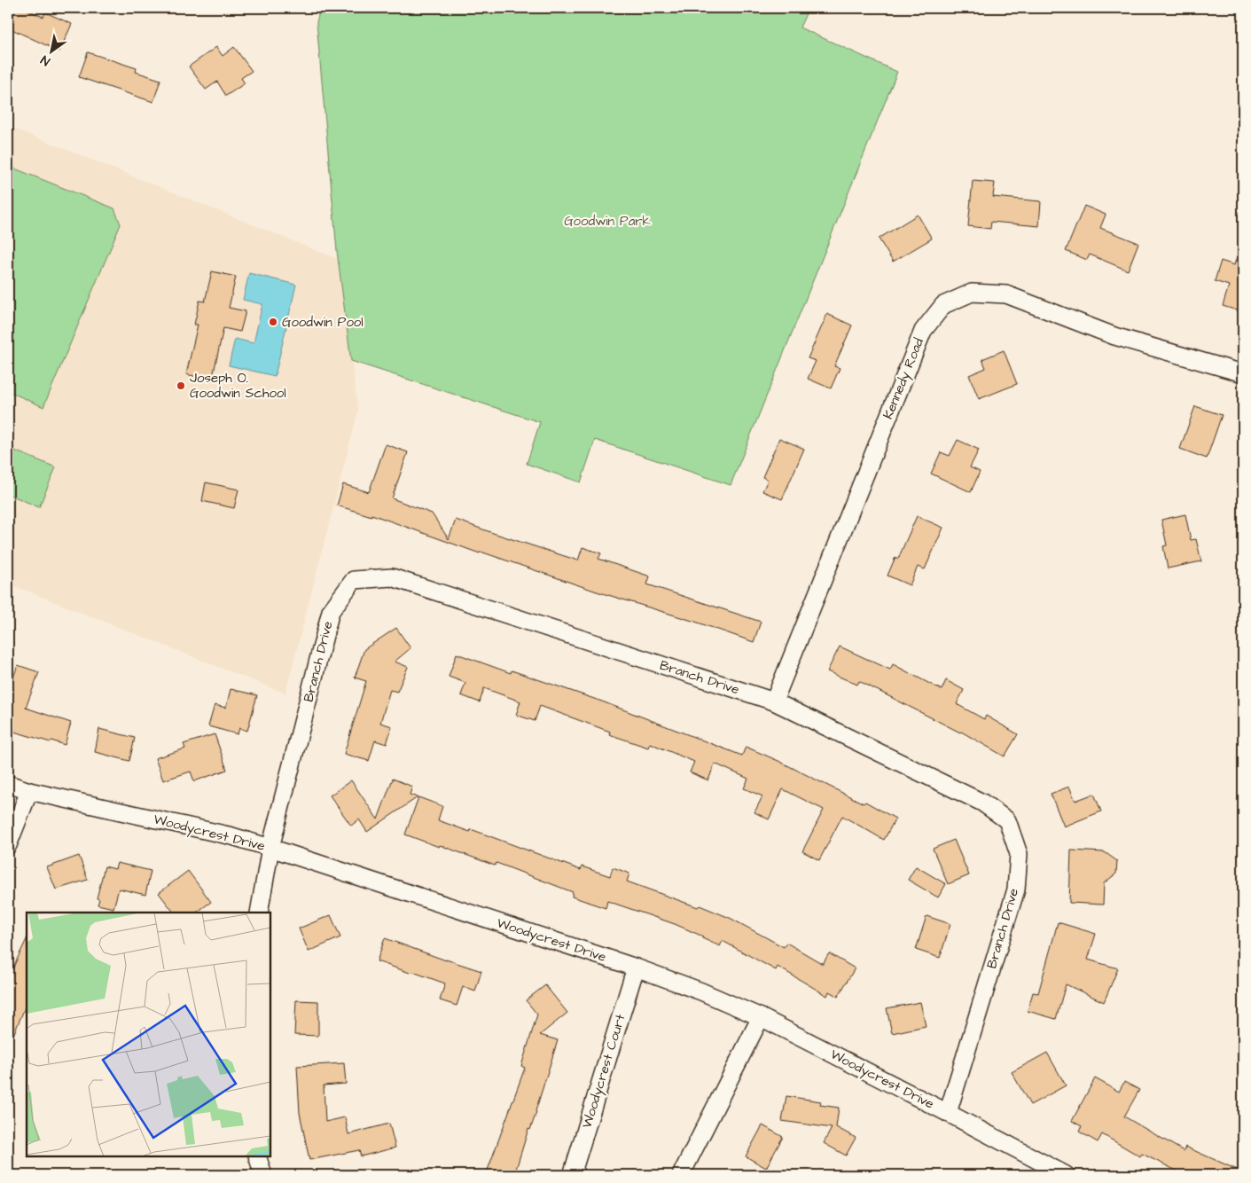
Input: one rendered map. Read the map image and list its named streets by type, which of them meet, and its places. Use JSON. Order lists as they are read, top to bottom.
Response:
{
  "streets": {
    "street": [
      "Kennedy Road",
      "Branch Drive",
      "Woodycrest Drive",
      "Woodycrest Court"
    ]
  },
  "crossings": [
    ["Kennedy Road", "Branch Drive"],
    ["Branch Drive", "Woodycrest Drive"],
    ["Woodycrest Drive", "Woodycrest Court"]
  ],
  "parks": ["Goodwin Park"],
  "places": ["Goodwin Pool", "Joseph O. Goodwin School"],
  "north": "bottom left"
}
